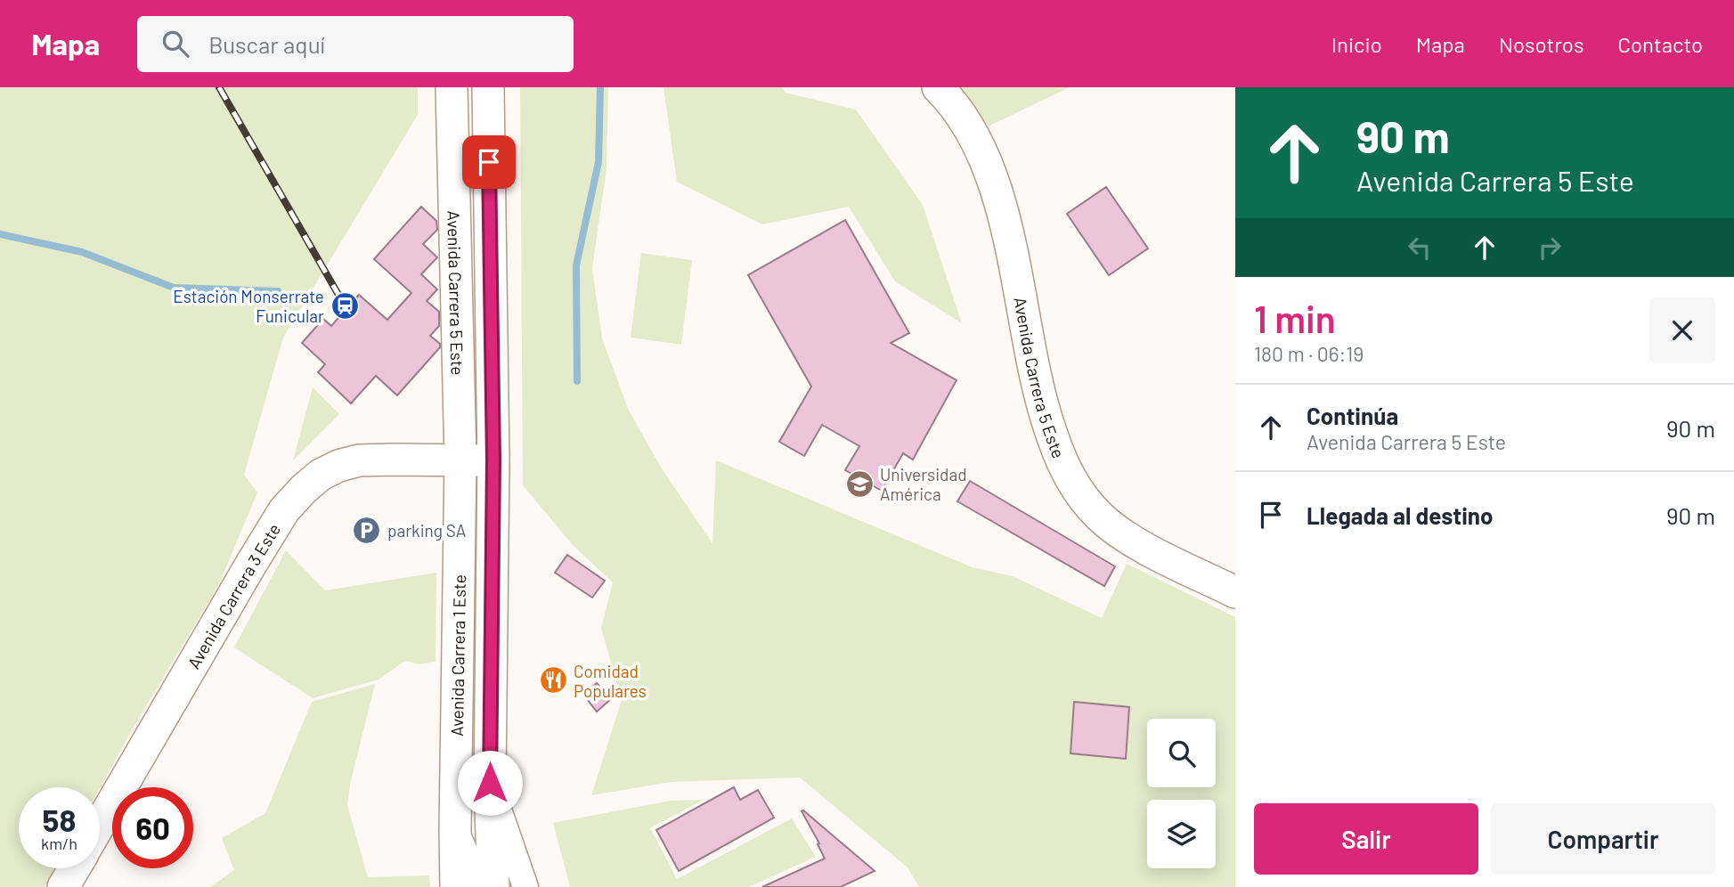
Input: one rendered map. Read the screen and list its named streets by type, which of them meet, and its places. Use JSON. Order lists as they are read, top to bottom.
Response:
{
  "streets": {
    "main road": ["Avenida Carrera 5 Este", "Avenida Carrera 3 Este", "Avenida Carrera 1 Este"]
  },
  "crossings": [
    ["Avenida Carrera 5 Este", "Avenida Carrera 3 Este"],
    ["Avenida Carrera 5 Este", "Avenida Carrera 1 Este"],
    ["Avenida Carrera 3 Este", "Avenida Carrera 1 Este"]
  ],
  "places": {
    "station": ["Estación Monserrate Funicular"],
    "school or university": ["Universidad América"],
    "parking": ["parking SA"],
    "restaurant": ["Comidad Populares"]
  },
  "page": {
    "header": "Mapa",
    "search": "Buscar aquí",
    "nav": [
      "Inicio",
      "Mapa",
      "Nosotros",
      "Contacto"
    ],
    "turn": ["90 m", "Avenida Carrera 5 Este"],
    "heading": ["1 min", "180 m · 06:19"],
    "list": [
      {
        "name": "Continúa",
        "note": "Avenida Carrera 5 Este",
        "value": "90 m"
      },
      {
        "name": "Llegada al destino",
        "value": "90 m"
      }
    ],
    "speed": "58 km/h",
    "limit": "60",
    "buttons": ["Salir", "Compartir"]
  }
}
